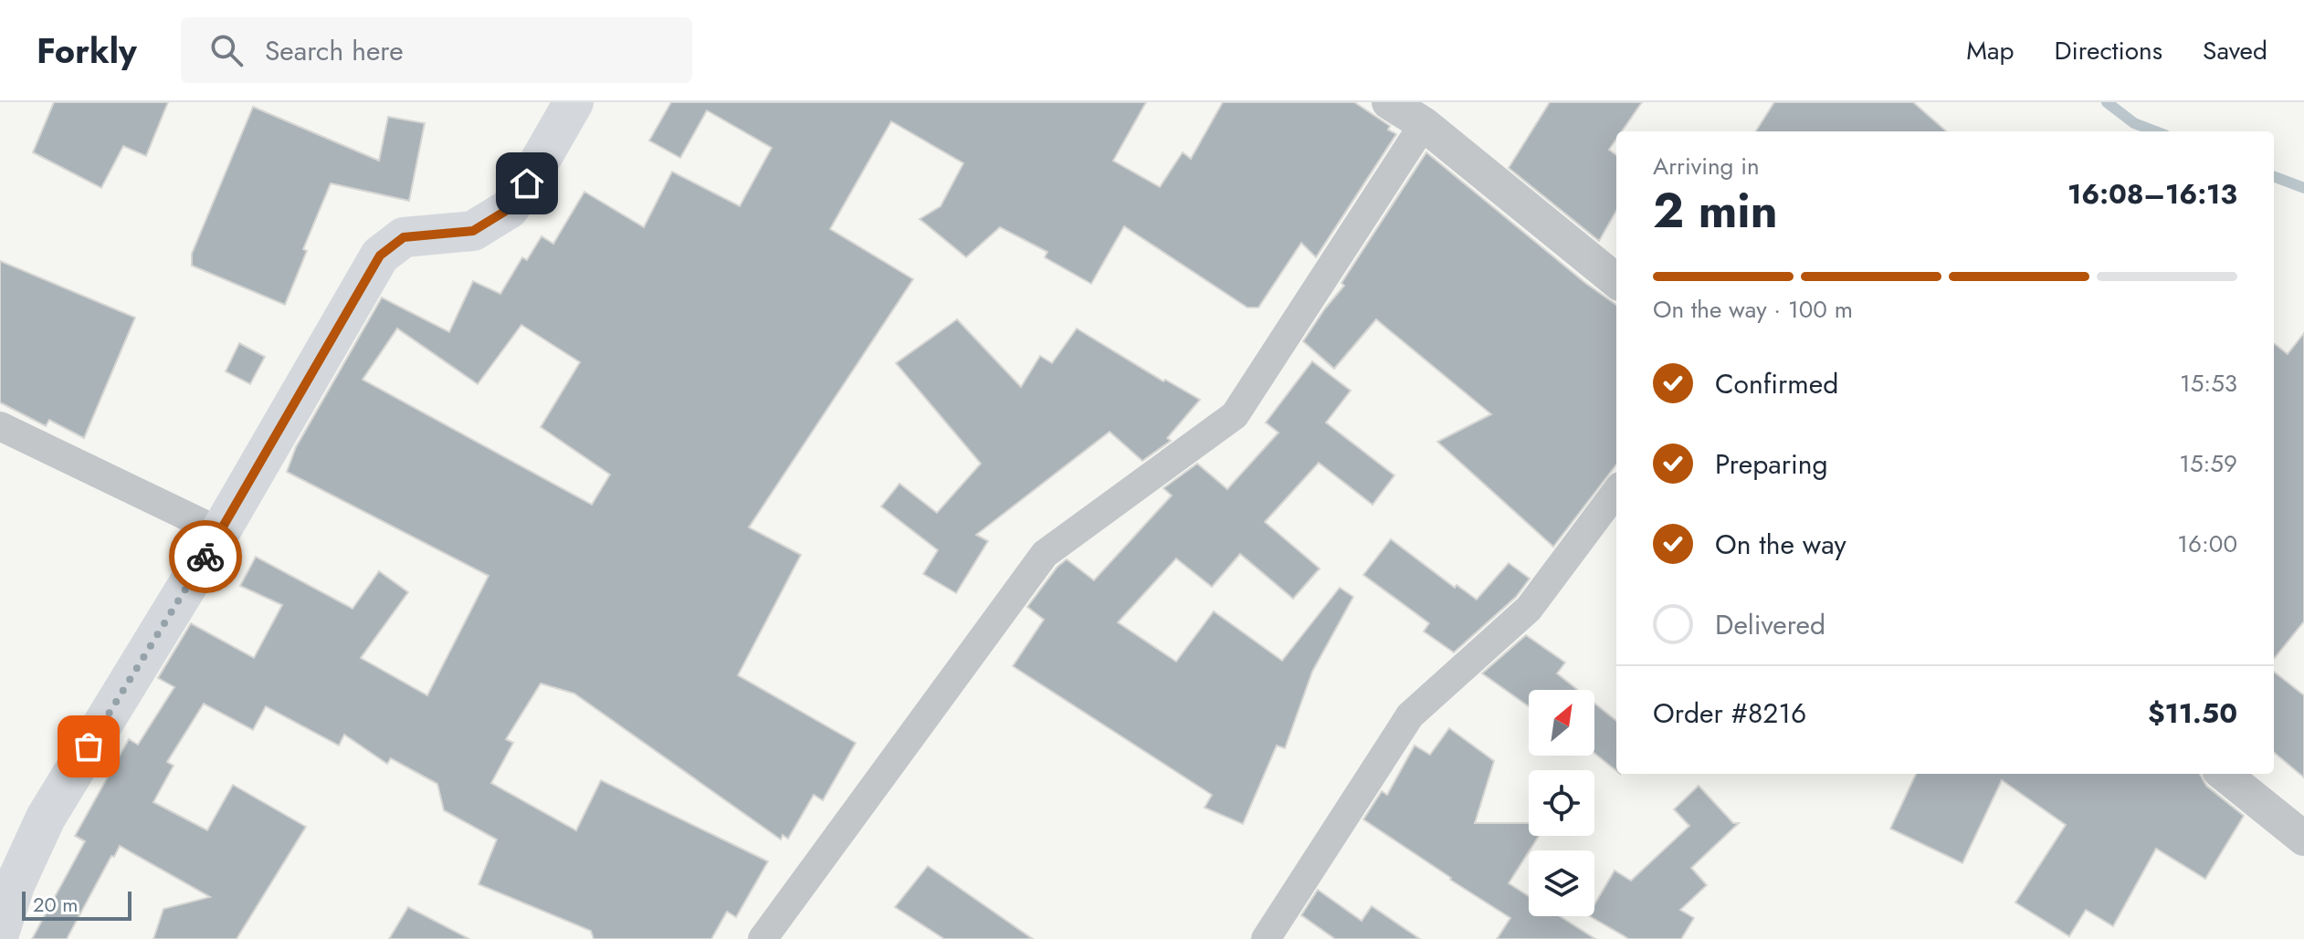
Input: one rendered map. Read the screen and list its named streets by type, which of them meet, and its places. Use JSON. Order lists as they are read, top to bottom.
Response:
{
  "scale_bar": "20 m",
  "north": "top right",
  "page": {
    "header": "Forkly",
    "search": "Search here",
    "nav": ["Map", "Directions", "Saved"],
    "heading": ["2 min", "Arriving in", "16:08–16:13"],
    "panel": ["Order #8216", "$11.50"],
    "bar": "On the way · 100 m",
    "list": [
      ["Confirmed", "15:53"],
      ["Preparing", "15:59"],
      ["On the way", "16:00"],
      "Delivered"
    ],
    "scale": "20 m"
  }
}
